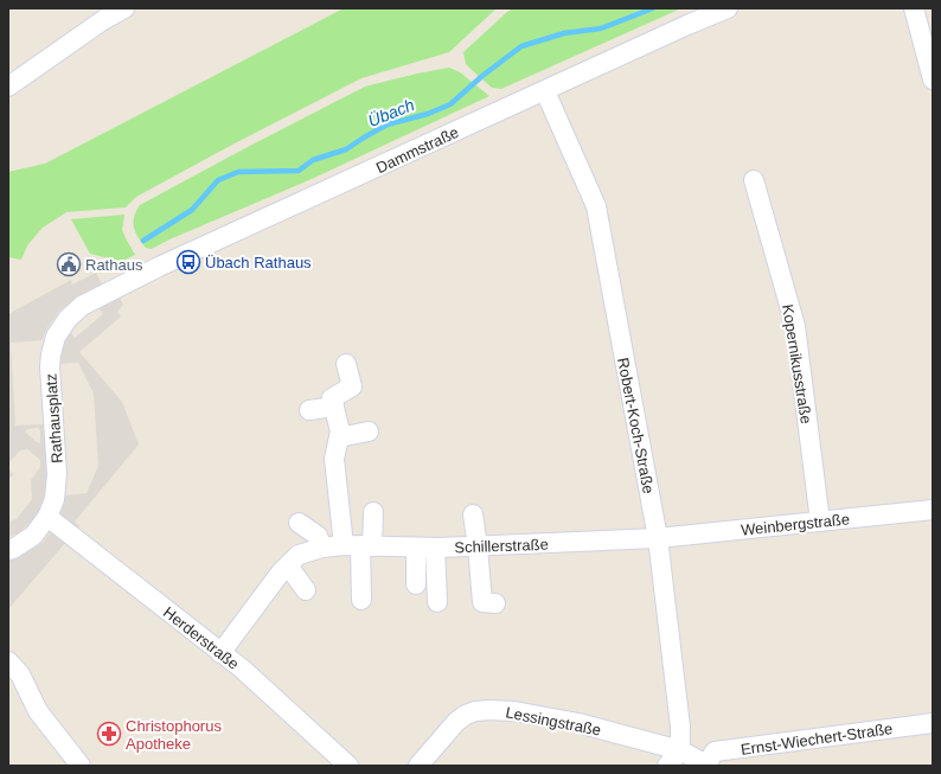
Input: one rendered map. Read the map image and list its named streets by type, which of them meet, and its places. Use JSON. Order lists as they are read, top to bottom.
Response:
{
  "streets": {
    "street": [
      "Dammstraße",
      "Kopernikusstraße",
      "Rathausplatz",
      "Robert-Koch-Straße",
      "Weinbergstraße",
      "Schillerstraße",
      "Herderstraße",
      "Lessingstraße",
      "Ernst-Wiechert-Straße"
    ]
  },
  "crossings": [
    ["Dammstraße", "Rathausplatz"],
    ["Dammstraße", "Robert-Koch-Straße"],
    ["Kopernikusstraße", "Weinbergstraße"],
    ["Rathausplatz", "Herderstraße"],
    ["Robert-Koch-Straße", "Weinbergstraße"],
    ["Robert-Koch-Straße", "Schillerstraße"],
    ["Robert-Koch-Straße", "Lessingstraße"],
    ["Weinbergstraße", "Schillerstraße"],
    ["Schillerstraße", "Herderstraße"],
    ["Lessingstraße", "Ernst-Wiechert-Straße"]
  ],
  "water": ["Übach"],
  "places": {
    "bus stop": ["Übach Rathaus"],
    "public building": ["Rathaus"],
    "pharmacy": ["Christophorus Apotheke"]
  }
}
